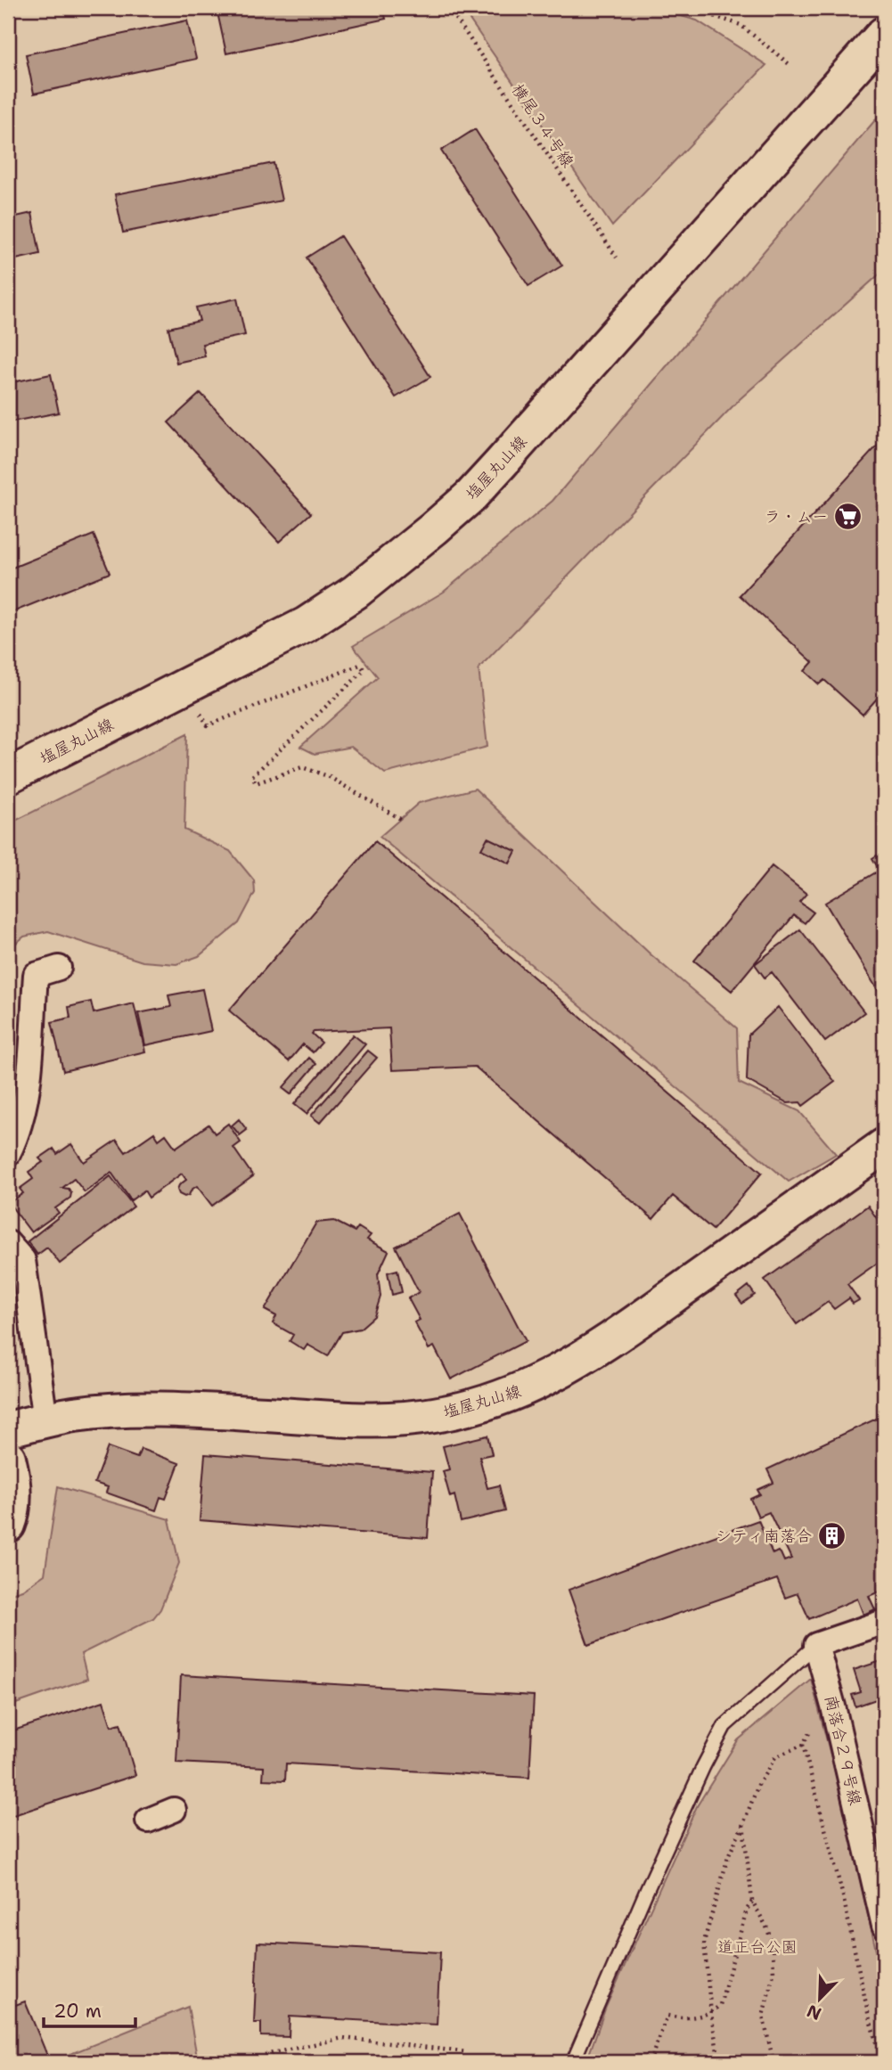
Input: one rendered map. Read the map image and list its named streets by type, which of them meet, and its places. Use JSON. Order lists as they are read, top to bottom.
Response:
{
  "streets": {
    "street": ["塩屋丸山線", "南落合２９号線"],
    "path": ["横尾３４号線"]
  },
  "parks": ["道正台公園"],
  "places": {
    "supermarket": ["ラ・ムー"],
    "building": ["シティ南落合"]
  },
  "scale_bar": "20 m",
  "north": "bottom left"
}
